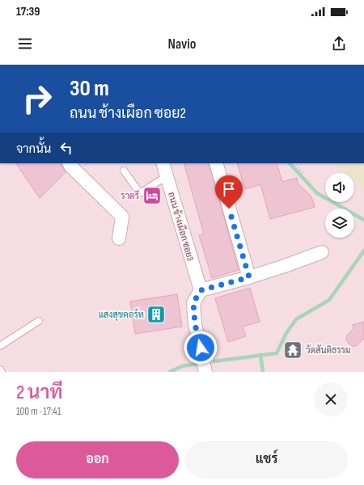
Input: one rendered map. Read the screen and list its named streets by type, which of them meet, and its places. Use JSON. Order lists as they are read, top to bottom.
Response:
{
  "streets": {
    "street": ["ถนน ช้างเผือก ซอย3"]
  },
  "places": {
    "hotel": ["ราตรี"],
    "building": ["แสงสุขคอร์ท"],
    "temple": ["วัดสันติธรรม"]
  },
  "page": {
    "status": "17:39",
    "header": "Navio",
    "turn": ["30 m", "ถนน ช้างเผือก ซอย2"],
    "then": "จากนั้น",
    "heading": ["2 นาที", "100 m · 17:41"],
    "buttons": ["ออก", "แชร์"]
  }
}
